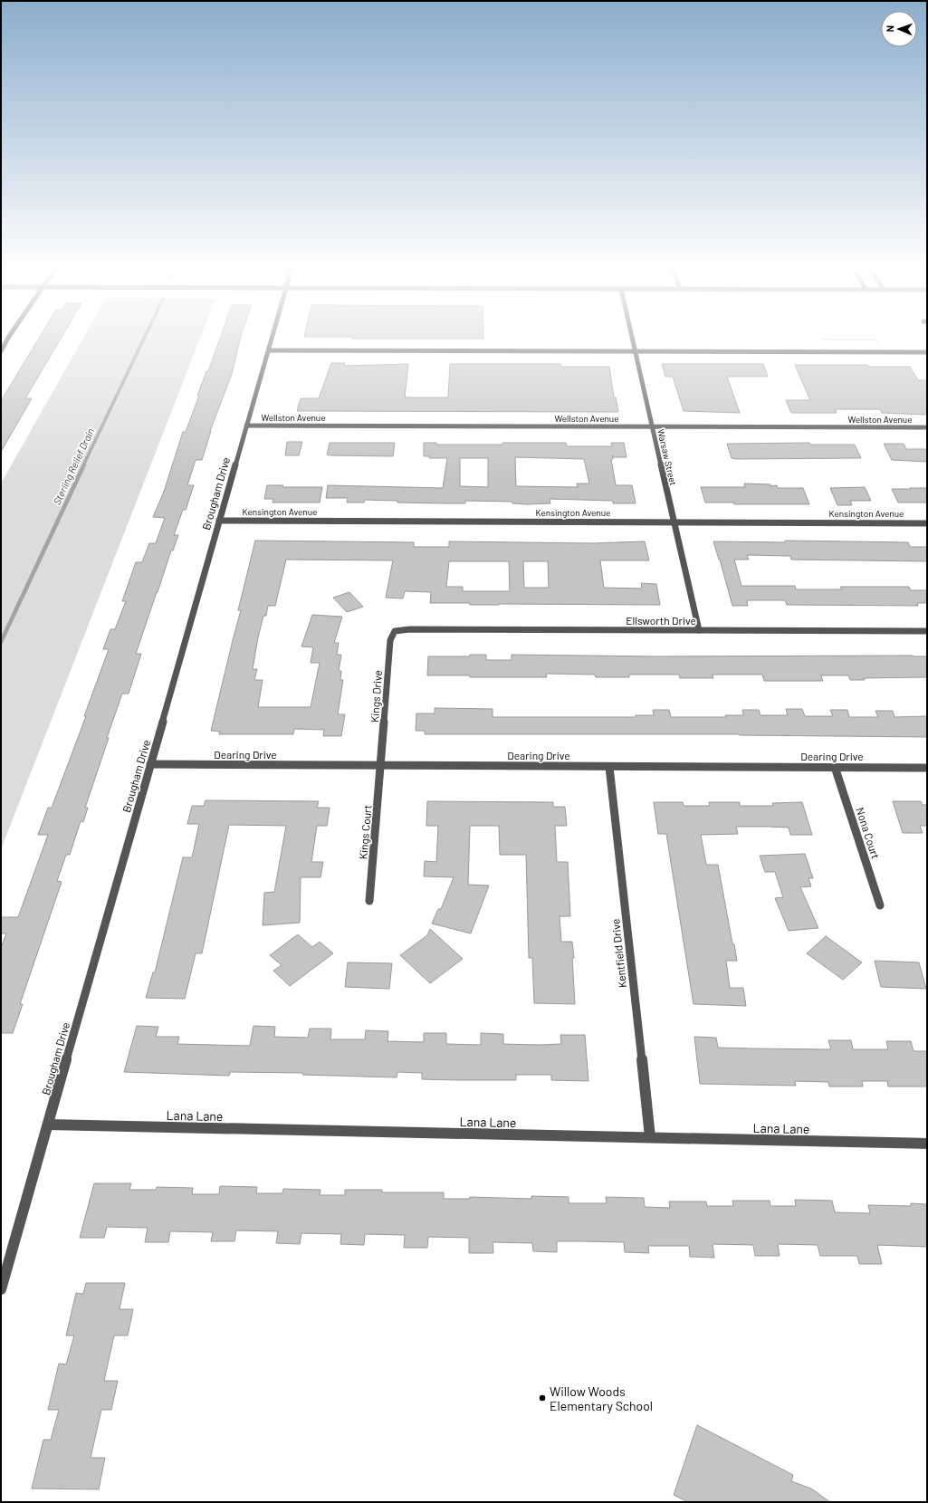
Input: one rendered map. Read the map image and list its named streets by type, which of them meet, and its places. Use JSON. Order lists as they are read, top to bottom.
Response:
{
  "streets": {
    "street": [
      "Wellston Avenue",
      "Warsaw Street",
      "Brougham Drive",
      "Kensington Avenue",
      "Ellsworth Drive",
      "Kings Drive",
      "Dearing Drive",
      "Kings Court",
      "Nona Court",
      "Kentfield Drive",
      "Lana Lane"
    ]
  },
  "crossings": [
    ["Wellston Avenue", "Warsaw Street"],
    ["Wellston Avenue", "Brougham Drive"],
    ["Warsaw Street", "Kensington Avenue"],
    ["Warsaw Street", "Ellsworth Drive"],
    ["Brougham Drive", "Kensington Avenue"],
    ["Brougham Drive", "Dearing Drive"],
    ["Brougham Drive", "Lana Lane"],
    ["Ellsworth Drive", "Kings Drive"],
    ["Kings Drive", "Dearing Drive"],
    ["Kings Drive", "Kings Court"],
    ["Dearing Drive", "Kings Court"],
    ["Dearing Drive", "Nona Court"],
    ["Dearing Drive", "Kentfield Drive"],
    ["Kentfield Drive", "Lana Lane"]
  ],
  "water": ["Sterling Relief Drain"],
  "places": ["Willow Woods Elementary School"],
  "north": "left"
}
